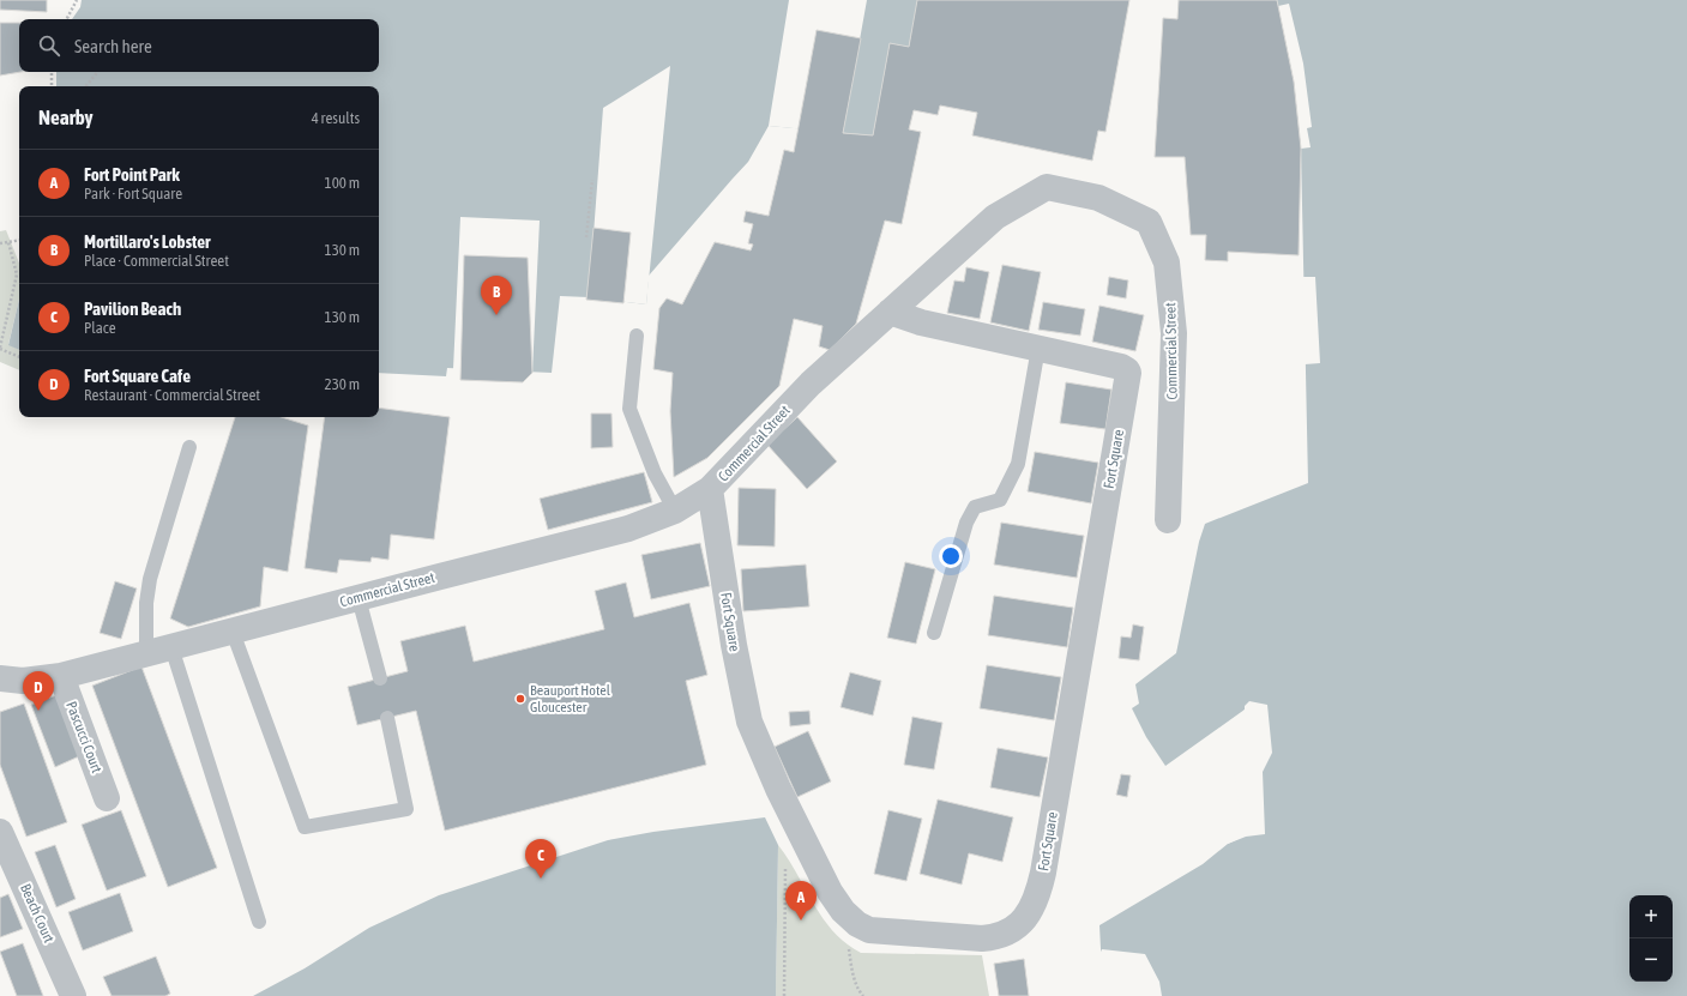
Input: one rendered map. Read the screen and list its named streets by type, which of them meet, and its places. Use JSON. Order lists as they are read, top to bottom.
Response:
{
  "streets": {
    "street": [
      "Commercial Street",
      "Fort Square",
      "Pascucci Court",
      "Beach Court"
    ]
  },
  "crossings": [
    ["Commercial Street", "Fort Square"],
    ["Commercial Street", "Pascucci Court"]
  ],
  "places": ["Beauport Hotel Gloucester"],
  "page": {
    "search": "Search here",
    "heading": ["Nearby", "4 results"],
    "list": [
      {
        "mark": "A",
        "name": "Fort Point Park",
        "note": "Park · Fort Square",
        "value": "100 m"
      },
      {
        "mark": "B",
        "name": "Mortillaro's Lobster",
        "note": "Place · Commercial Street",
        "value": "130 m"
      },
      {
        "mark": "C",
        "name": "Pavilion Beach",
        "note": "Place",
        "value": "130 m"
      },
      {
        "mark": "D",
        "name": "Fort Square Cafe",
        "note": "Restaurant · Commercial Street",
        "value": "230 m"
      }
    ],
    "pins": [
      "B",
      "D",
      "C",
      "A"
    ],
    "map_buttons": ["+", "−"]
  }
}
